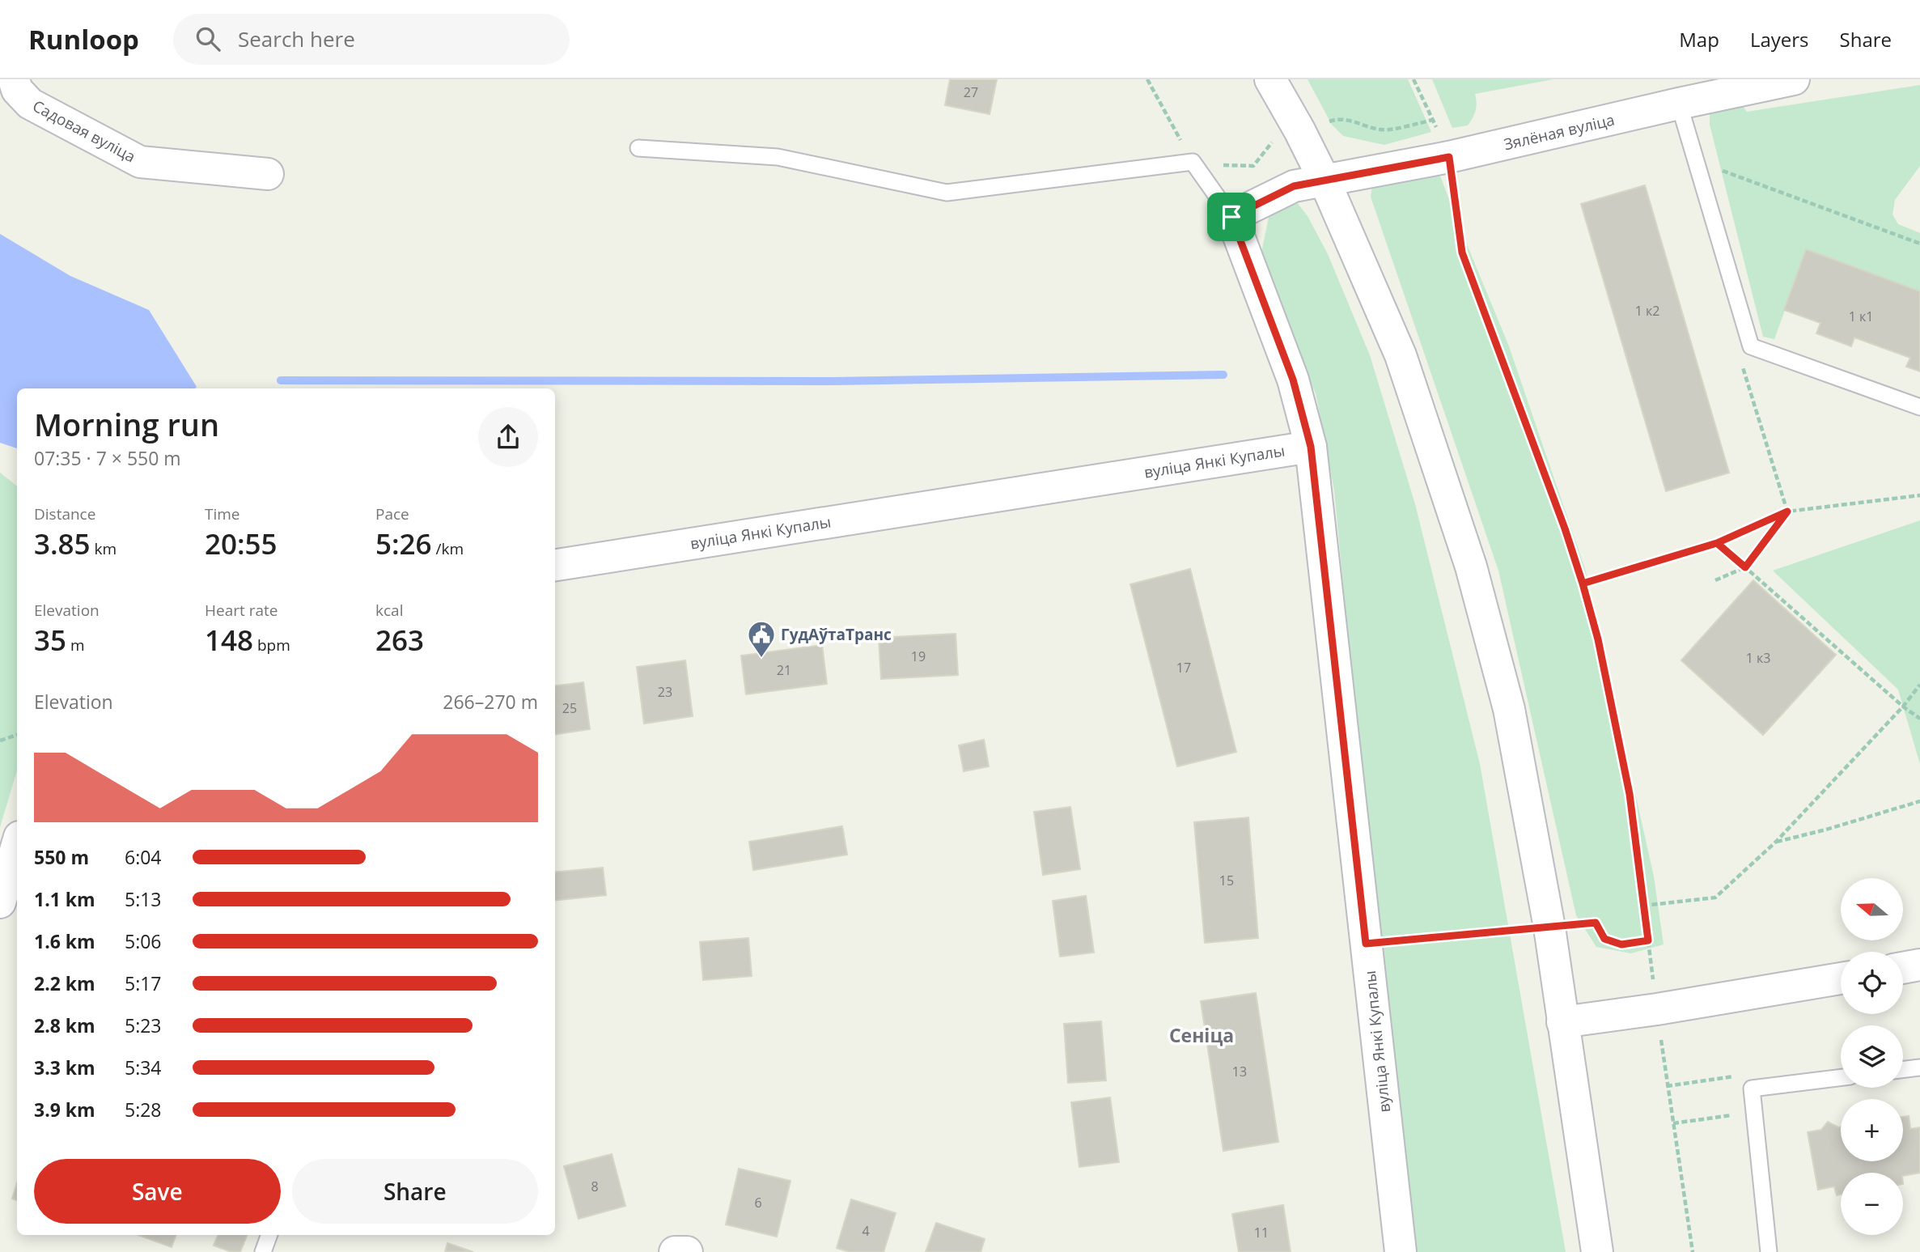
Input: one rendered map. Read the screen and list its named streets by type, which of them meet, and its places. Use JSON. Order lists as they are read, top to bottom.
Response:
{
  "streets": {
    "street": ["Садовая вуліца", "Зялёная вуліца", "вуліца Янкі Купалы"]
  },
  "districts": ["Сеніца"],
  "places": {
    "public building": ["ГудАўтаТранс"]
  },
  "house_numbers": [
    "27",
    "1 к2",
    "1 к1",
    "19",
    "1 к3",
    "17",
    "21",
    "23",
    "25",
    "15",
    "13",
    "8",
    "6",
    "4",
    "11"
  ],
  "north": "left",
  "page": {
    "header": "Runloop",
    "search": "Search here",
    "nav": ["Map", "Layers", "Share"],
    "heading": ["Morning run", "07:35 · 7 × 550 m"],
    "stats": [
      ["Distance", "3.85 km"],
      ["Time", "20:55"],
      ["Pace", "5:26 /km"],
      ["Elevation", "35 m"],
      ["Heart rate", "148 bpm"],
      ["kcal", "263"]
    ],
    "chart": ["Elevation", "266–270 m"],
    "list": [
      {
        "name": "550 m",
        "note": "6:04"
      },
      {
        "name": "1.1 km",
        "note": "5:13"
      },
      {
        "name": "1.6 km",
        "note": "5:06"
      },
      {
        "name": "2.2 km",
        "note": "5:17"
      },
      {
        "name": "2.8 km",
        "note": "5:23"
      },
      {
        "name": "3.3 km",
        "note": "5:34"
      },
      {
        "name": "3.9 km",
        "note": "5:28"
      }
    ],
    "map_buttons": ["+", "−"],
    "buttons": ["Save", "Share"]
  }
}
